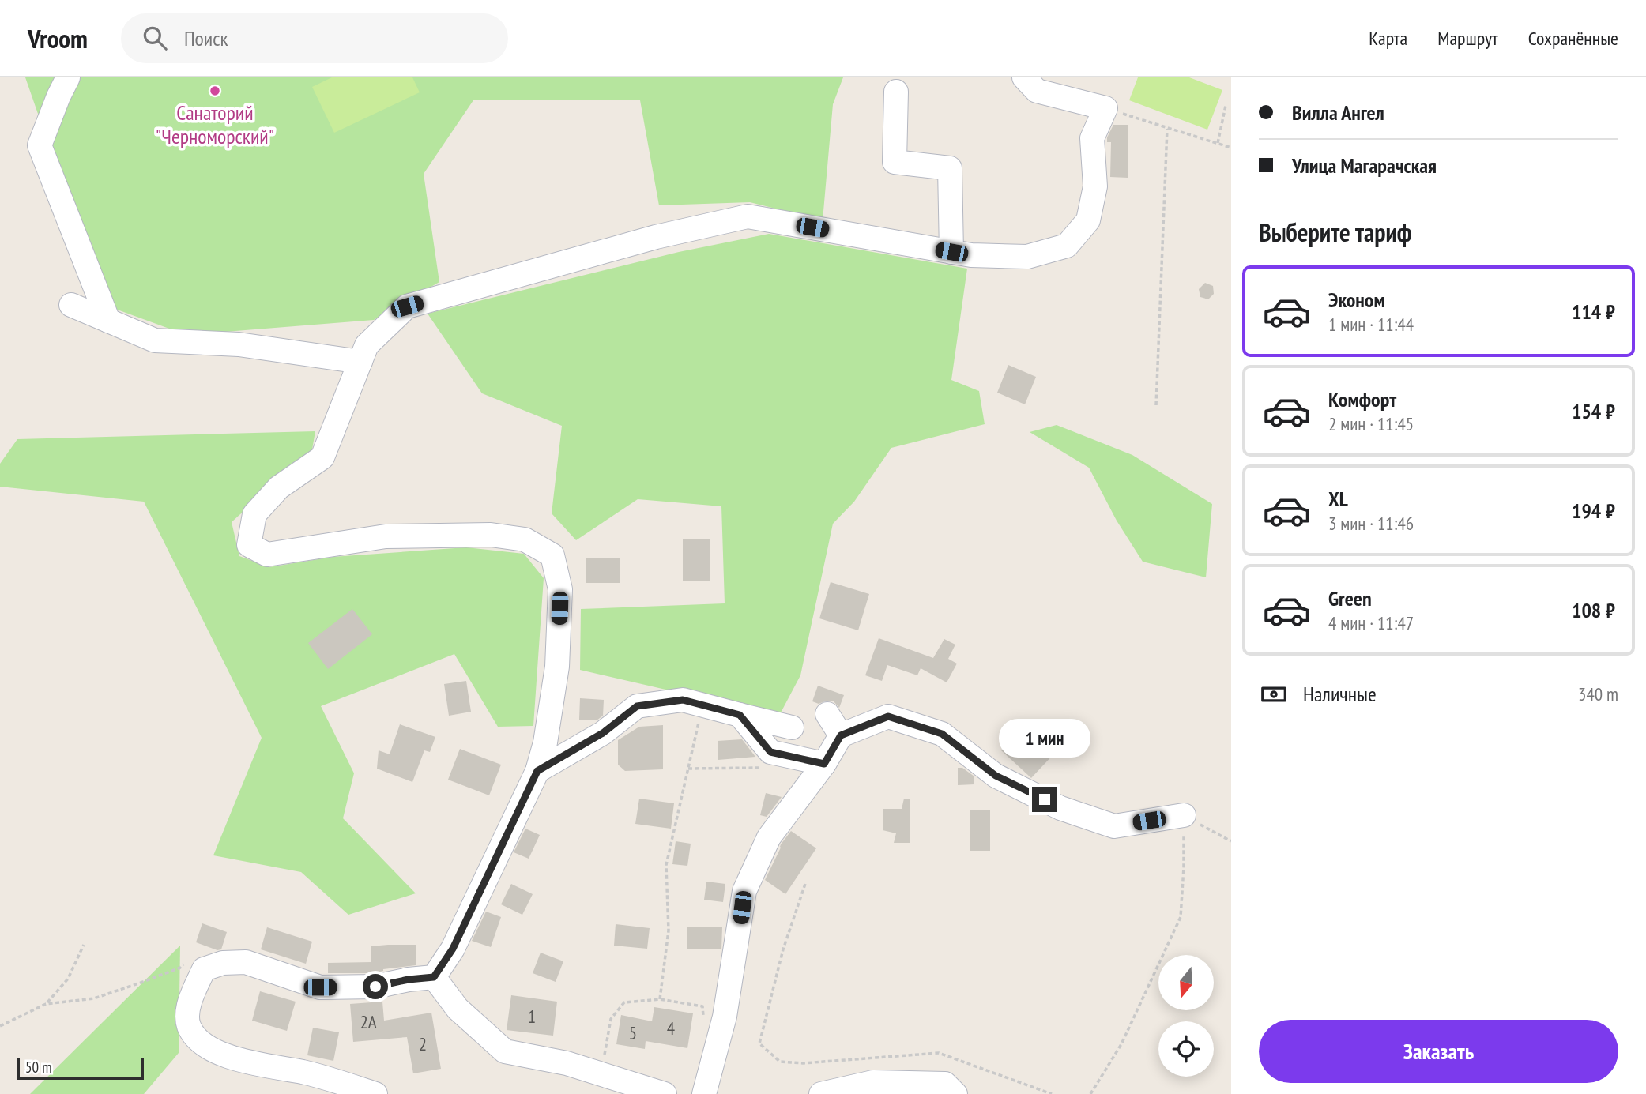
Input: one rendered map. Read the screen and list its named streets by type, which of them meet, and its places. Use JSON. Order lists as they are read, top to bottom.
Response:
{
  "places": ["Санаторий \"Черноморский\""],
  "house_numbers": [
    "1",
    "2А",
    "4",
    "5",
    "2"
  ],
  "scale_bar": "50 m",
  "north": "bottom",
  "page": {
    "header": "Vroom",
    "search": "Поиск",
    "nav": ["Карта", "Маршрут", "Сохранённые"],
    "banner": ["Вилла Ангел", "Улица Магарачская"],
    "heading": "Выберите тариф",
    "list": [
      {
        "name": "Эконом",
        "note": "1 мин · 11:44",
        "value": "114 ₽"
      },
      {
        "name": "Комфорт",
        "note": "2 мин · 11:45",
        "value": "154 ₽"
      },
      {
        "name": "XL",
        "note": "3 мин · 11:46",
        "value": "194 ₽"
      },
      {
        "name": "Green",
        "note": "4 мин · 11:47",
        "value": "108 ₽"
      }
    ],
    "pay": ["Наличные", "340 m"],
    "bubble": "1 мин",
    "buttons": "Заказать",
    "scale": "50 m"
  }
}
